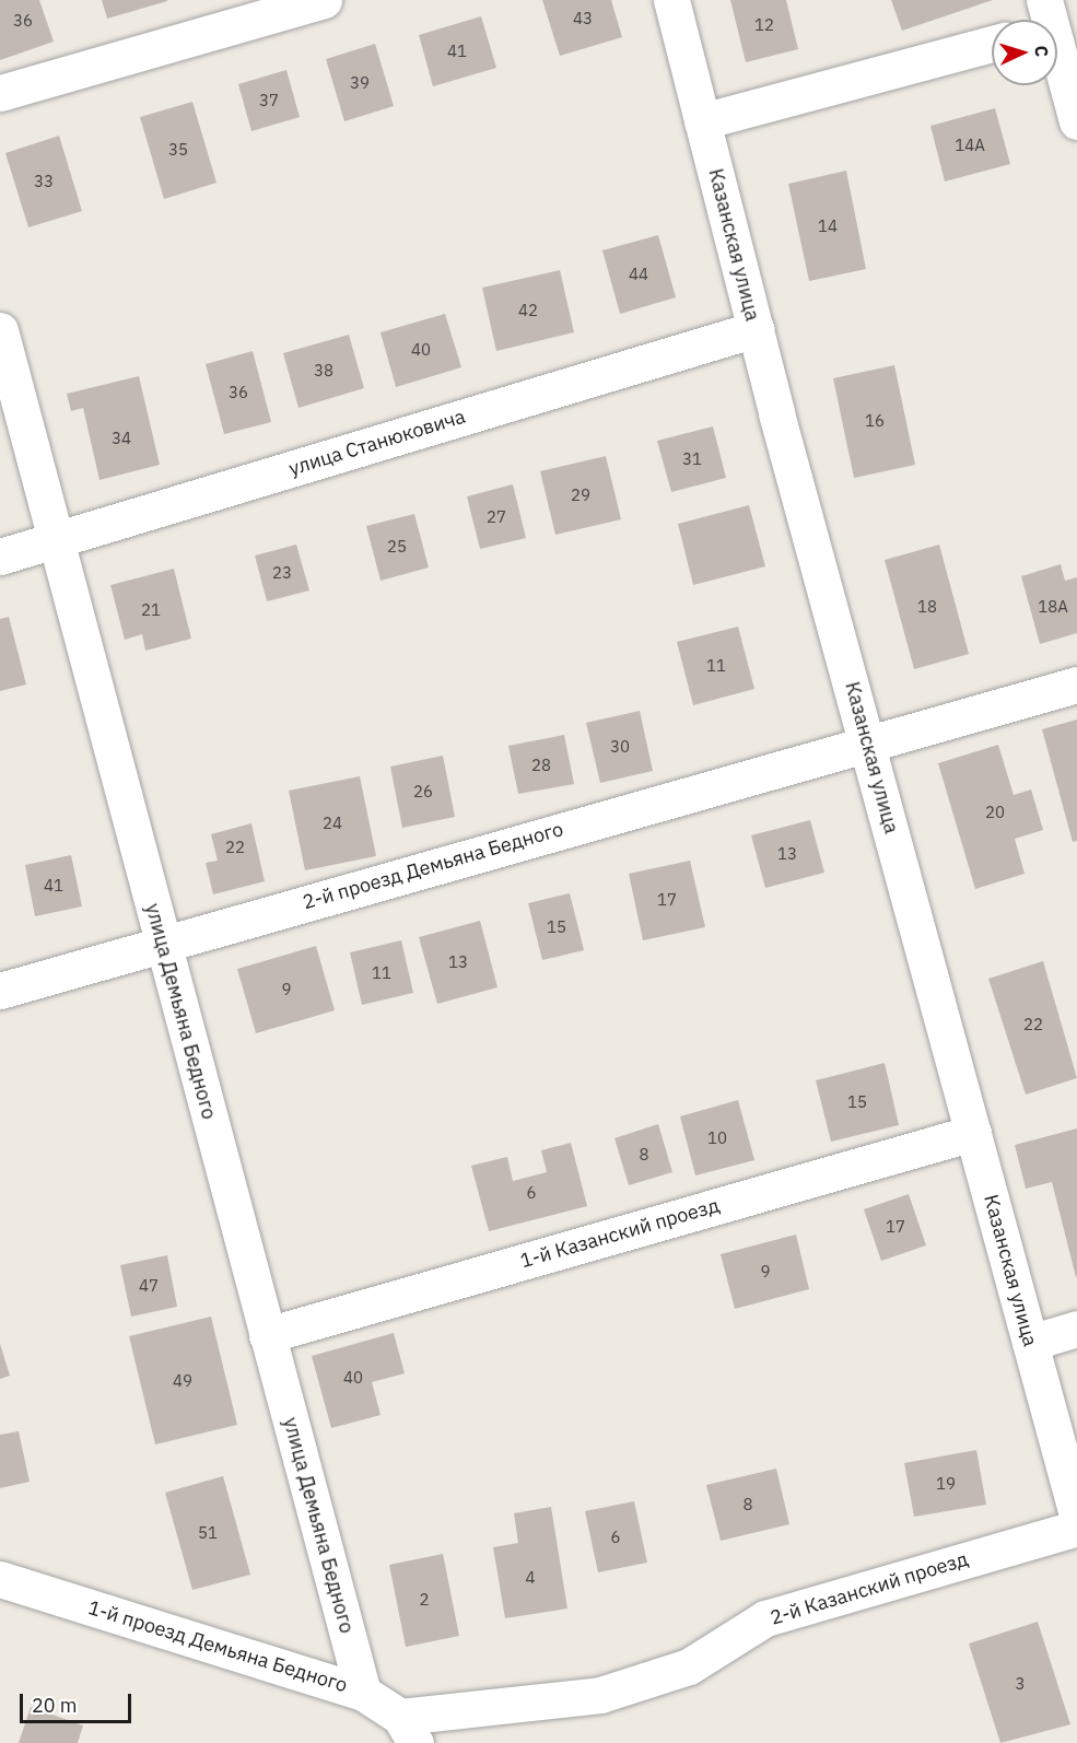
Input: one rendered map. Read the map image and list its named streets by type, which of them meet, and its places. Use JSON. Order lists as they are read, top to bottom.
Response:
{
  "streets": {
    "street": [
      "Казанская улица",
      "улица Станюковича",
      "2-й проезд Демьяна Бедного",
      "улица Демьяна Бедного",
      "1-й Казанский проезд",
      "2-й Казанский проезд",
      "1-й проезд Демьяна Бедного"
    ]
  },
  "crossings": [
    ["Казанская улица", "улица Станюковича"],
    ["Казанская улица", "2-й проезд Демьяна Бедного"],
    ["Казанская улица", "1-й Казанский проезд"],
    ["улица Станюковича", "улица Демьяна Бедного"],
    ["2-й проезд Демьяна Бедного", "улица Демьяна Бедного"],
    ["улица Демьяна Бедного", "1-й Казанский проезд"],
    ["улица Демьяна Бедного", "1-й проезд Демьяна Бедного"],
    ["2-й Казанский проезд", "1-й проезд Демьяна Бедного"]
  ],
  "house_numbers": [
    "43",
    "36",
    "12",
    "41",
    "39",
    "37",
    "14А",
    "35",
    "33",
    "14",
    "44",
    "42",
    "40",
    "38",
    "36",
    "16",
    "34",
    "31",
    "29",
    "27",
    "25",
    "23",
    "18",
    "18А",
    "21",
    "11",
    "30",
    "28",
    "26",
    "20",
    "24",
    "22",
    "13",
    "41",
    "17",
    "15",
    "13",
    "11",
    "9",
    "22",
    "15",
    "10",
    "8",
    "6",
    "17",
    "9",
    "47",
    "40",
    "49",
    "19",
    "8",
    "51",
    "6",
    "4",
    "2",
    "3"
  ],
  "scale_bar": "20 m",
  "north": "right"
}
